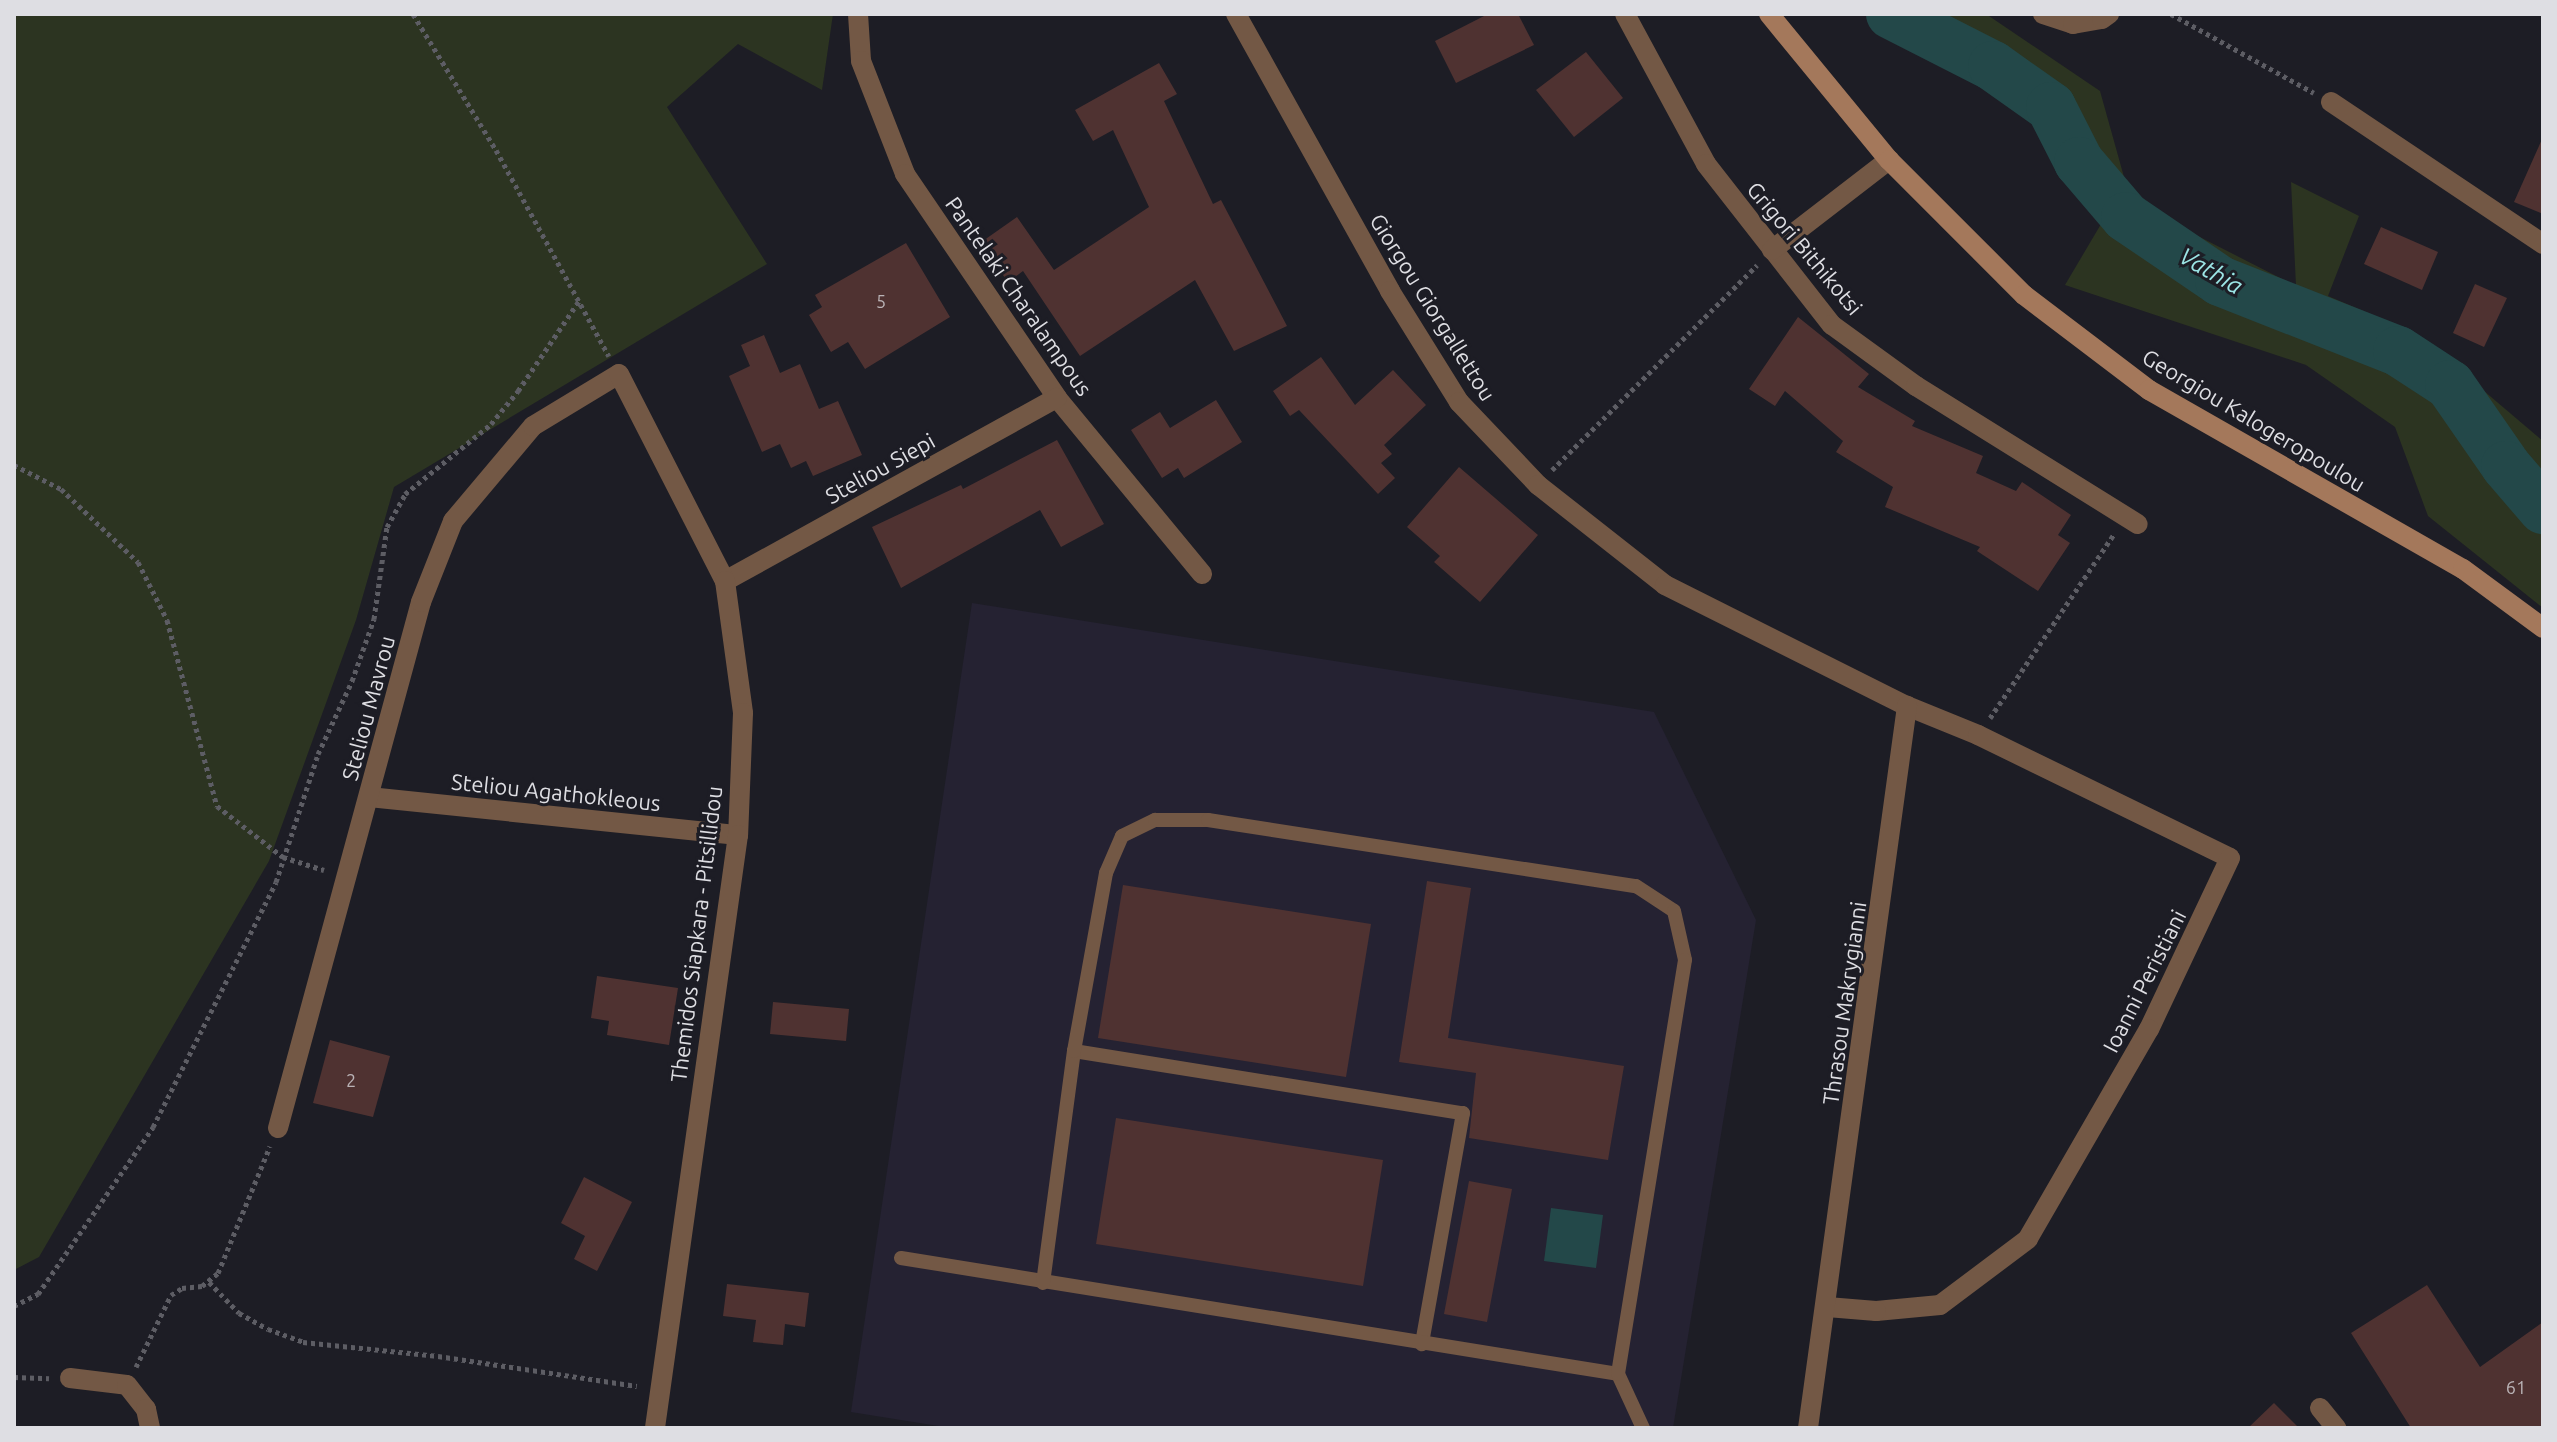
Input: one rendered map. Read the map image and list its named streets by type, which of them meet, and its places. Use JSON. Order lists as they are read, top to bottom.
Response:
{
  "streets": {
    "street": [
      "Grigori Bithikotsi",
      "Pantelaki Charalampous",
      "Giorgou Giorgallettou",
      "Georgiou Kalogeropoulou",
      "Steliou Siepi",
      "Steliou Mavrou",
      "Steliou Agathokleous",
      "Themidos Siapkara - Pitsillidou",
      "Ioanni Peristiani",
      "Thrasou Makrygianni"
    ]
  },
  "crossings": [
    ["Pantelaki Charalampous", "Steliou Siepi"],
    ["Giorgou Giorgallettou", "Ioanni Peristiani"],
    ["Giorgou Giorgallettou", "Thrasou Makrygianni"],
    ["Steliou Siepi", "Themidos Siapkara - Pitsillidou"],
    ["Steliou Mavrou", "Steliou Agathokleous"],
    ["Steliou Mavrou", "Themidos Siapkara - Pitsillidou"],
    ["Steliou Agathokleous", "Themidos Siapkara - Pitsillidou"],
    ["Ioanni Peristiani", "Thrasou Makrygianni"]
  ],
  "water": ["Vathia"],
  "house_numbers": ["5", "2", "61"]
}
